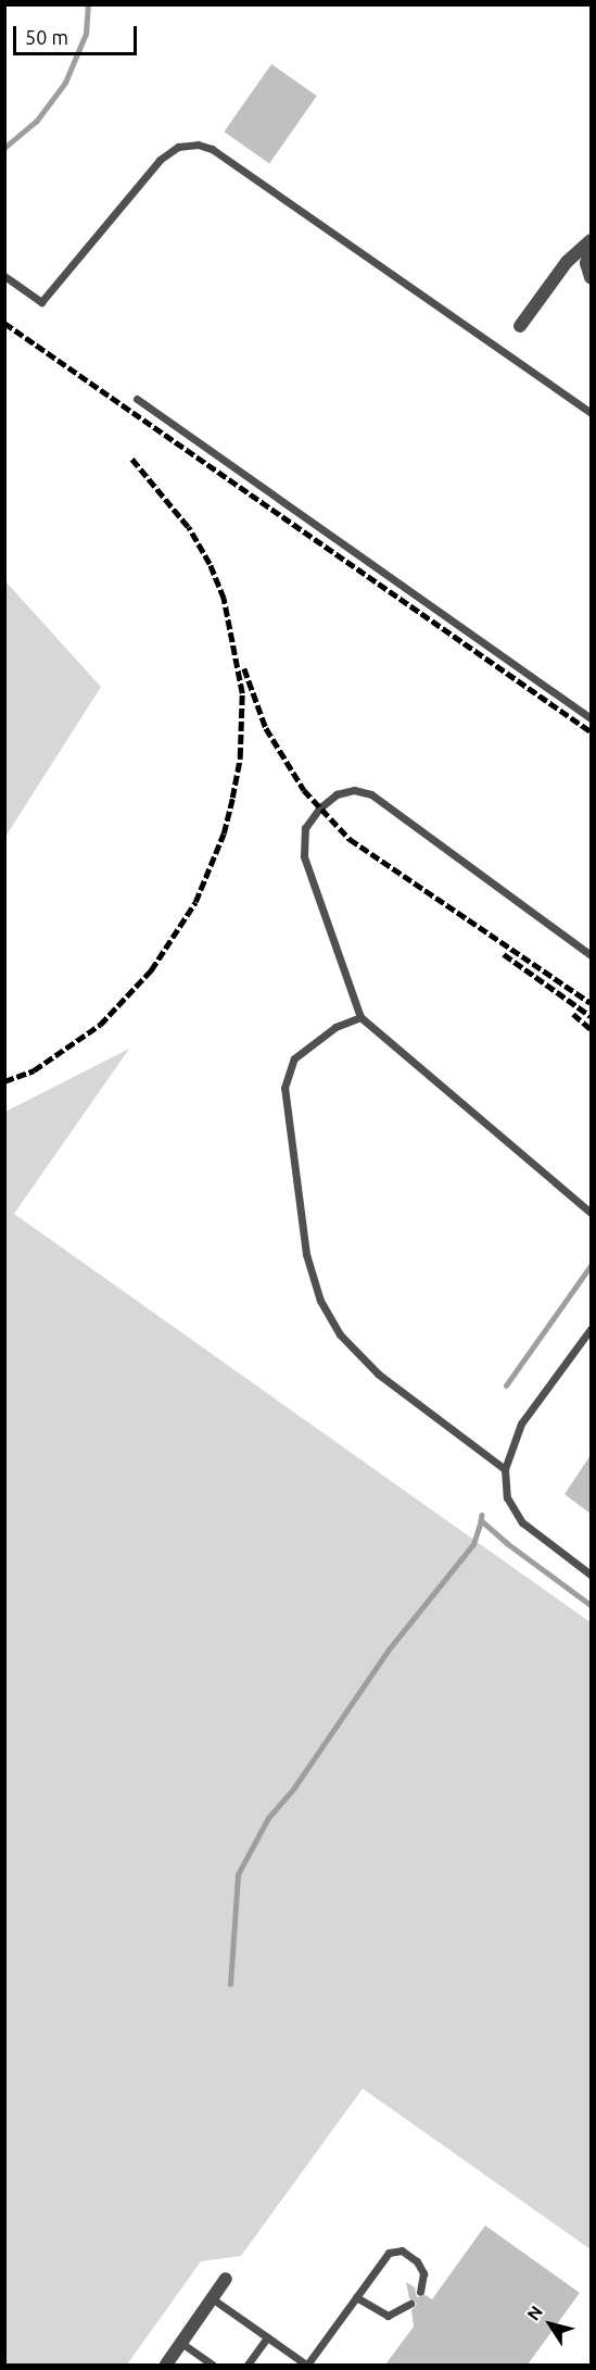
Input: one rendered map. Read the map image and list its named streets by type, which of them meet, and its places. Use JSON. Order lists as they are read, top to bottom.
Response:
{
  "scale_bar": "50 m",
  "north": "top left"
}
